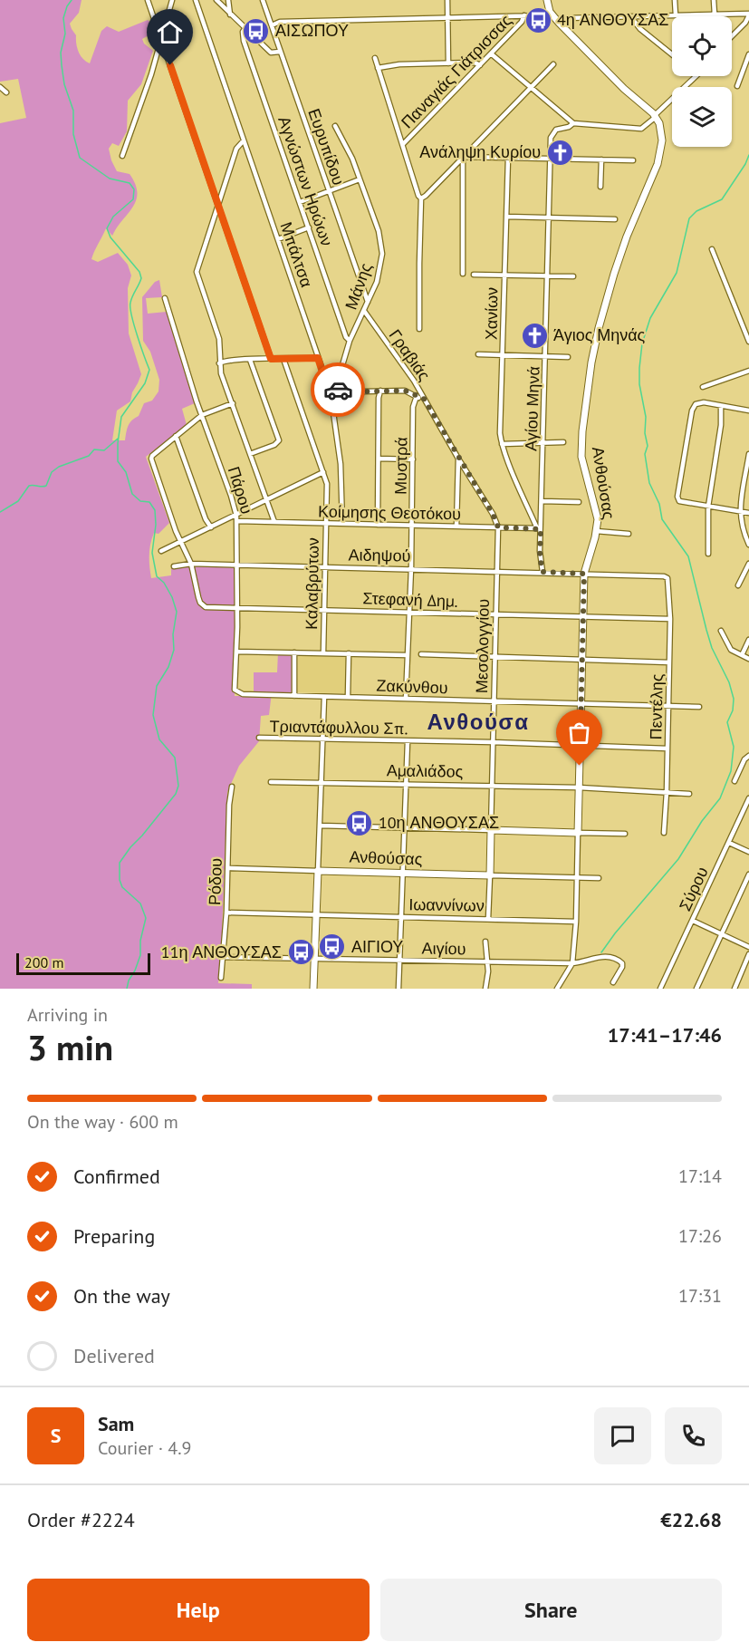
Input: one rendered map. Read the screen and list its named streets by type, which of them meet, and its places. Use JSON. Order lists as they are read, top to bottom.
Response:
{
  "streets": {
    "street": [
      "Παναγιάς Γιάτρισσας",
      "Ευρυπίδου",
      "Αγνώστων Ηρώων",
      "Μπάλτσα",
      "Μάνης",
      "Χανίων",
      "Γραβιάς",
      "Αγίου Μηνά",
      "Μυστρά",
      "Ανθούσας",
      "Πάρου",
      "Κοίμησης Θεοτόκου",
      "Αιδηψού",
      "Καλαβρύτων",
      "Στεφανή Δημ.",
      "Μεσολογγίου",
      "Ζακύνθου",
      "Πεντέλης",
      "Τριαντάφυλλου Σπ.",
      "Αμαλιάδος",
      "Ρόδου",
      "Σύρου",
      "Ιωαννίνων",
      "Αιγίου"
    ]
  },
  "crossings": [
    ["Ευρυπίδου", "Μάνης"],
    ["Αγνώστων Ηρώων", "Μάνης"],
    ["Μπάλτσα", "Κοίμησης Θεοτόκου"],
    ["Μάνης", "Γραβιάς"],
    ["Χανίων", "Αγίου Μηνά"],
    ["Χανίων", "Κοίμησης Θεοτόκου"],
    ["Γραβιάς", "Κοίμησης Θεοτόκου"],
    ["Γραβιάς", "Μεσολογγίου"],
    ["Αγίου Μηνά", "Κοίμησης Θεοτόκου"],
    ["Αγίου Μηνά", "Αιδηψού"],
    ["Μυστρά", "Κοίμησης Θεοτόκου"],
    ["Μυστρά", "Αιδηψού"],
    ["Μυστρά", "Στεφανή Δημ."],
    ["Μυστρά", "Ζακύνθου"],
    ["Ανθούσας", "Αιδηψού"],
    ["Ανθούσας", "Στεφανή Δημ."],
    ["Ανθούσας", "Ζακύνθου"],
    ["Ανθούσας", "Τριαντάφυλλου Σπ."],
    ["Ανθούσας", "Αμαλιάδος"],
    ["Πάρου", "Κοίμησης Θεοτόκου"],
    ["Πάρου", "Αιδηψού"],
    ["Πάρου", "Στεφανή Δημ."],
    ["Πάρου", "Ζακύνθου"],
    ["Κοίμησης Θεοτόκου", "Καλαβρύτων"],
    ["Κοίμησης Θεοτόκου", "Μεσολογγίου"],
    ["Αιδηψού", "Καλαβρύτων"],
    ["Αιδηψού", "Στεφανή Δημ."],
    ["Αιδηψού", "Μεσολογγίου"],
    ["Αιδηψού", "Πεντέλης"],
    ["Καλαβρύτων", "Στεφανή Δημ."],
    ["Στεφανή Δημ.", "Μεσολογγίου"],
    ["Στεφανή Δημ.", "Πεντέλης"],
    ["Μεσολογγίου", "Ζακύνθου"],
    ["Μεσολογγίου", "Τριαντάφυλλου Σπ."],
    ["Μεσολογγίου", "Αμαλιάδος"],
    ["Ζακύνθου", "Πεντέλης"],
    ["Πεντέλης", "Τριαντάφυλλου Σπ."],
    ["Πεντέλης", "Αμαλιάδος"],
    ["Ρόδου", "Ιωαννίνων"],
    ["Ρόδου", "Αιγίου"]
  ],
  "districts": ["Ανθούσα"],
  "places": {
    "bus stop": [
      "4η ΑΝΘΟΥΣΑΣ",
      "ΑΙΣΩΠΟΥ",
      "10η ΑΝΘΟΥΣΑΣ",
      "ΑΙΓΙΟΥ",
      "11η ΑΝΘΟΥΣΑΣ"
    ],
    "church": ["Ανάληψη Κυρίου", "Άγιος Μηνάς"]
  },
  "scale_bar": "200 m",
  "page": {
    "scale": "200 m",
    "heading": ["3 min", "Arriving in", "17:41–17:46"],
    "panel": [
      "Sam",
      "Courier · 4.9",
      "Order #2224",
      "€22.68"
    ],
    "bar": "On the way · 600 m",
    "list": [
      ["Confirmed", "17:14"],
      ["Preparing", "17:26"],
      ["On the way", "17:31"],
      "Delivered"
    ],
    "round": "S",
    "buttons": ["Help", "Share"]
  }
}
